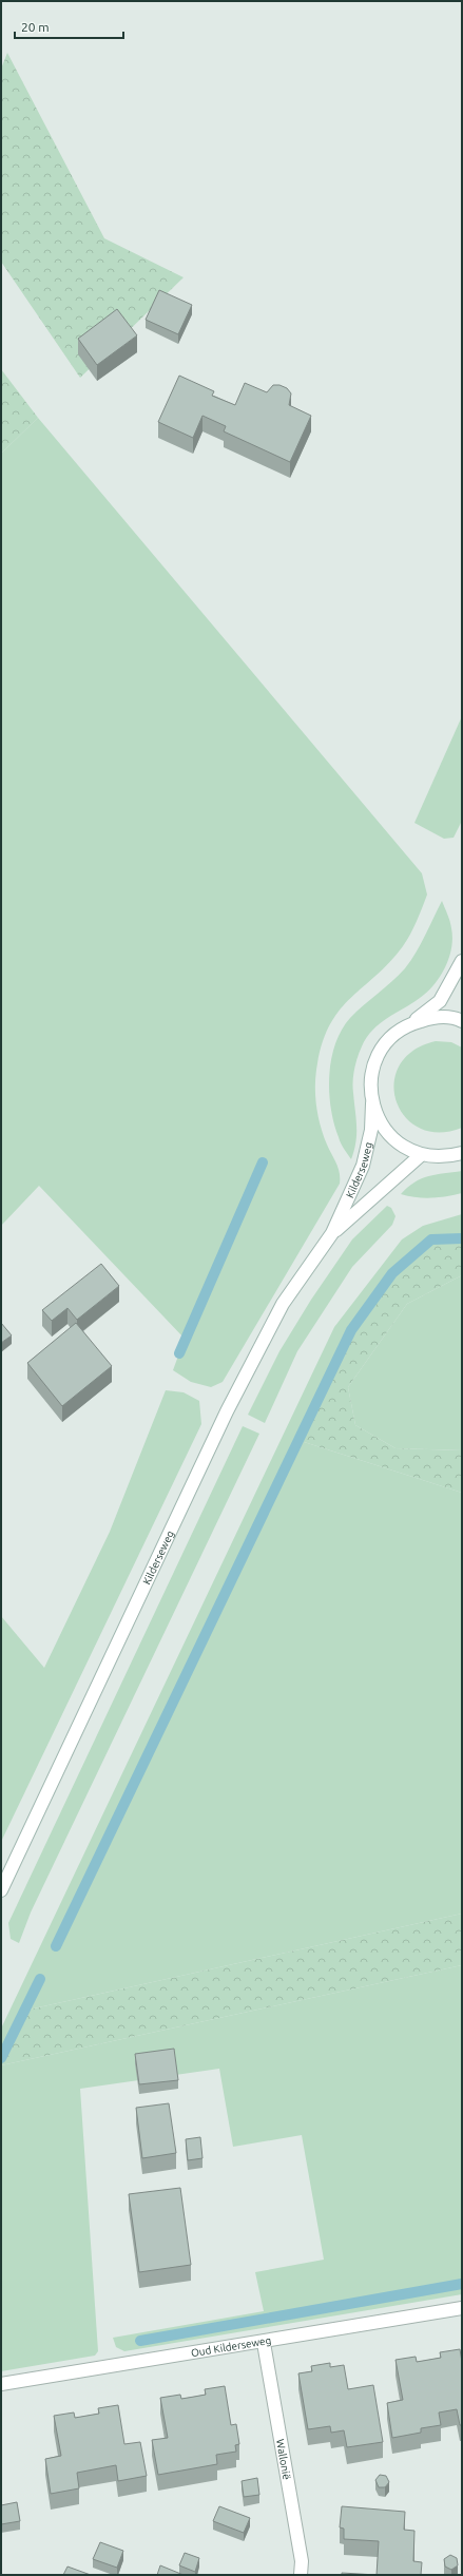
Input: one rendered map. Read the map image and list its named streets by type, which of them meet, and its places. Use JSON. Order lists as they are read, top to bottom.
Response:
{
  "streets": {
    "street": ["Kilderseweg", "Oud Kilderseweg", "Wallonië"]
  },
  "crossings": [
    ["Oud Kilderseweg", "Wallonië"]
  ],
  "scale_bar": "20 m"
}
